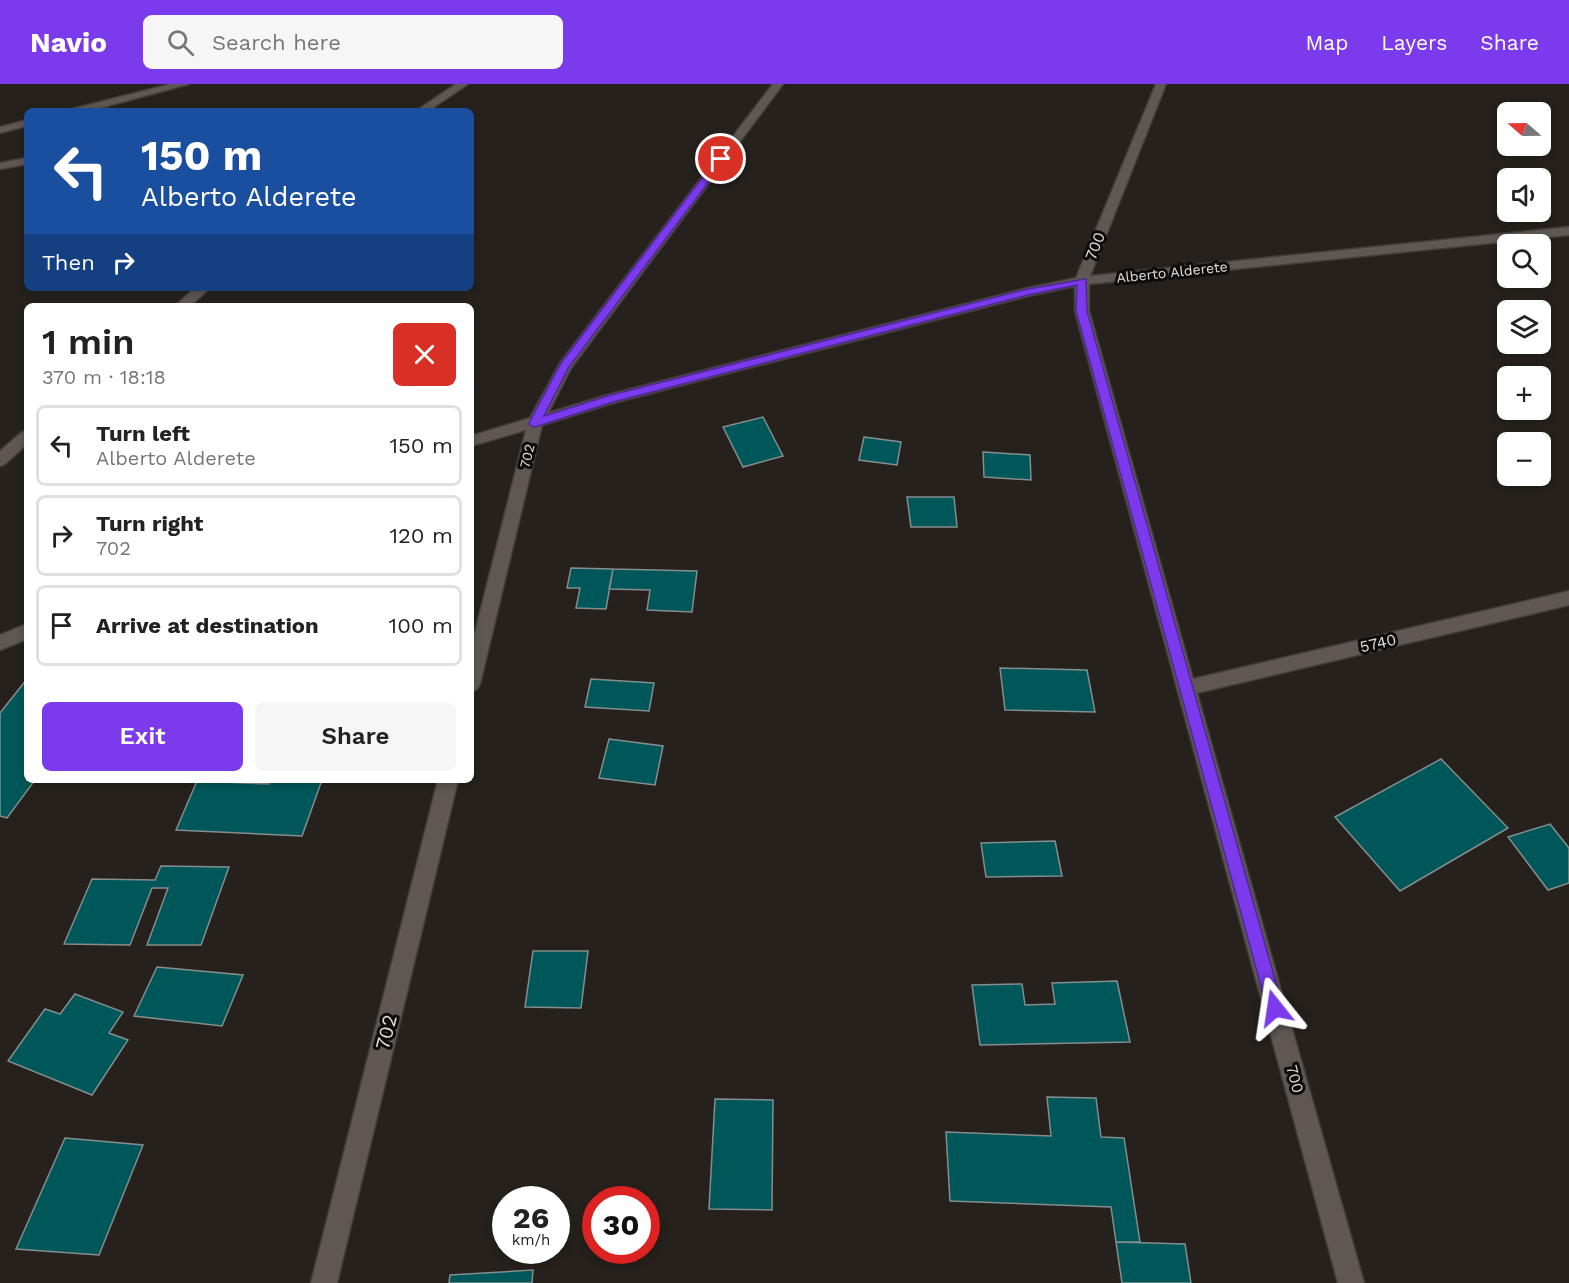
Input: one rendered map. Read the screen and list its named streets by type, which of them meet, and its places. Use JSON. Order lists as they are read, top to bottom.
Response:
{
  "streets": {
    "street": [
      "700",
      "Alberto Alderete",
      "702",
      "5740"
    ]
  },
  "crossings": [
    ["700", "Alberto Alderete"],
    ["700", "5740"],
    ["Alberto Alderete", "702"]
  ],
  "north": "left",
  "page": {
    "header": "Navio",
    "search": "Search here",
    "nav": ["Map", "Layers", "Share"],
    "map_buttons": ["+", "−"],
    "turn": ["150 m", "Alberto Alderete"],
    "then": "Then",
    "heading": ["1 min", "370 m · 18:18"],
    "list": [
      {
        "name": "Turn left",
        "note": "Alberto Alderete",
        "value": "150 m"
      },
      {
        "name": "Turn right",
        "note": "702",
        "value": "120 m"
      },
      {
        "name": "Arrive at destination",
        "value": "100 m"
      }
    ],
    "buttons": ["Exit", "Share"],
    "speed": "26 km/h",
    "limit": "30"
  }
}
